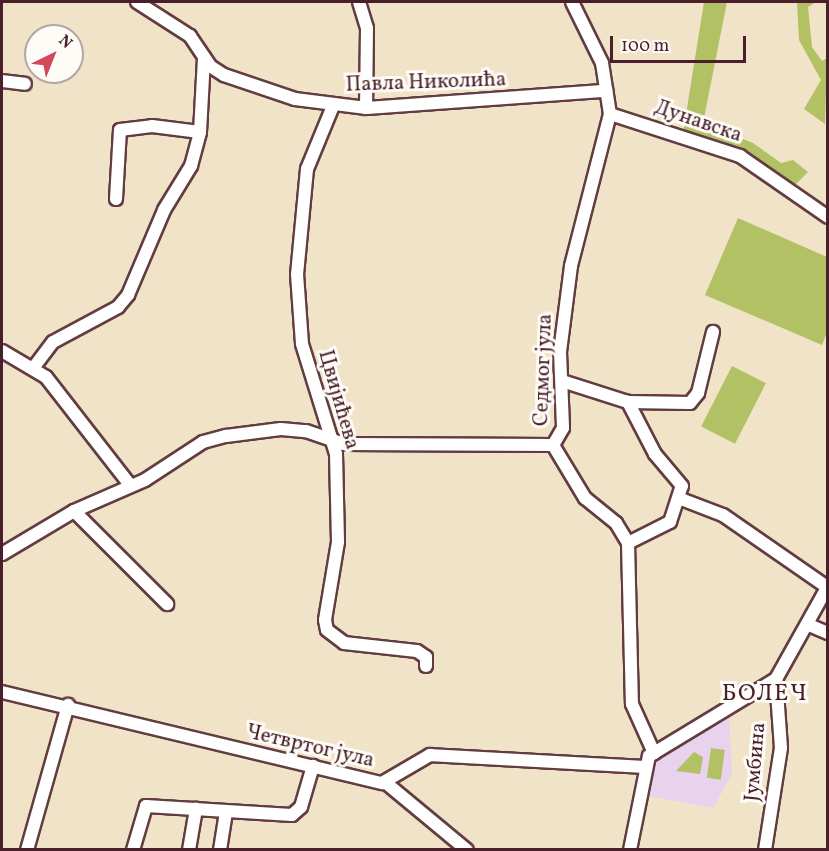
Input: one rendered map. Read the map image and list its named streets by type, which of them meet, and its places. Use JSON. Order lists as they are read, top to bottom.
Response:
{
  "streets": {
    "street": [
      "Павла Николића",
      "Дунавска",
      "Седмог јула",
      "Цвијићева",
      "Четвртог јула",
      "Јумбина"
    ]
  },
  "crossings": [
    ["Павла Николића", "Седмог јула"],
    ["Павла Николића", "Цвијићева"],
    ["Дунавска", "Седмог јула"]
  ],
  "districts": ["БОЛЕЧ"],
  "scale_bar": "100 m",
  "north": "top right"
}
